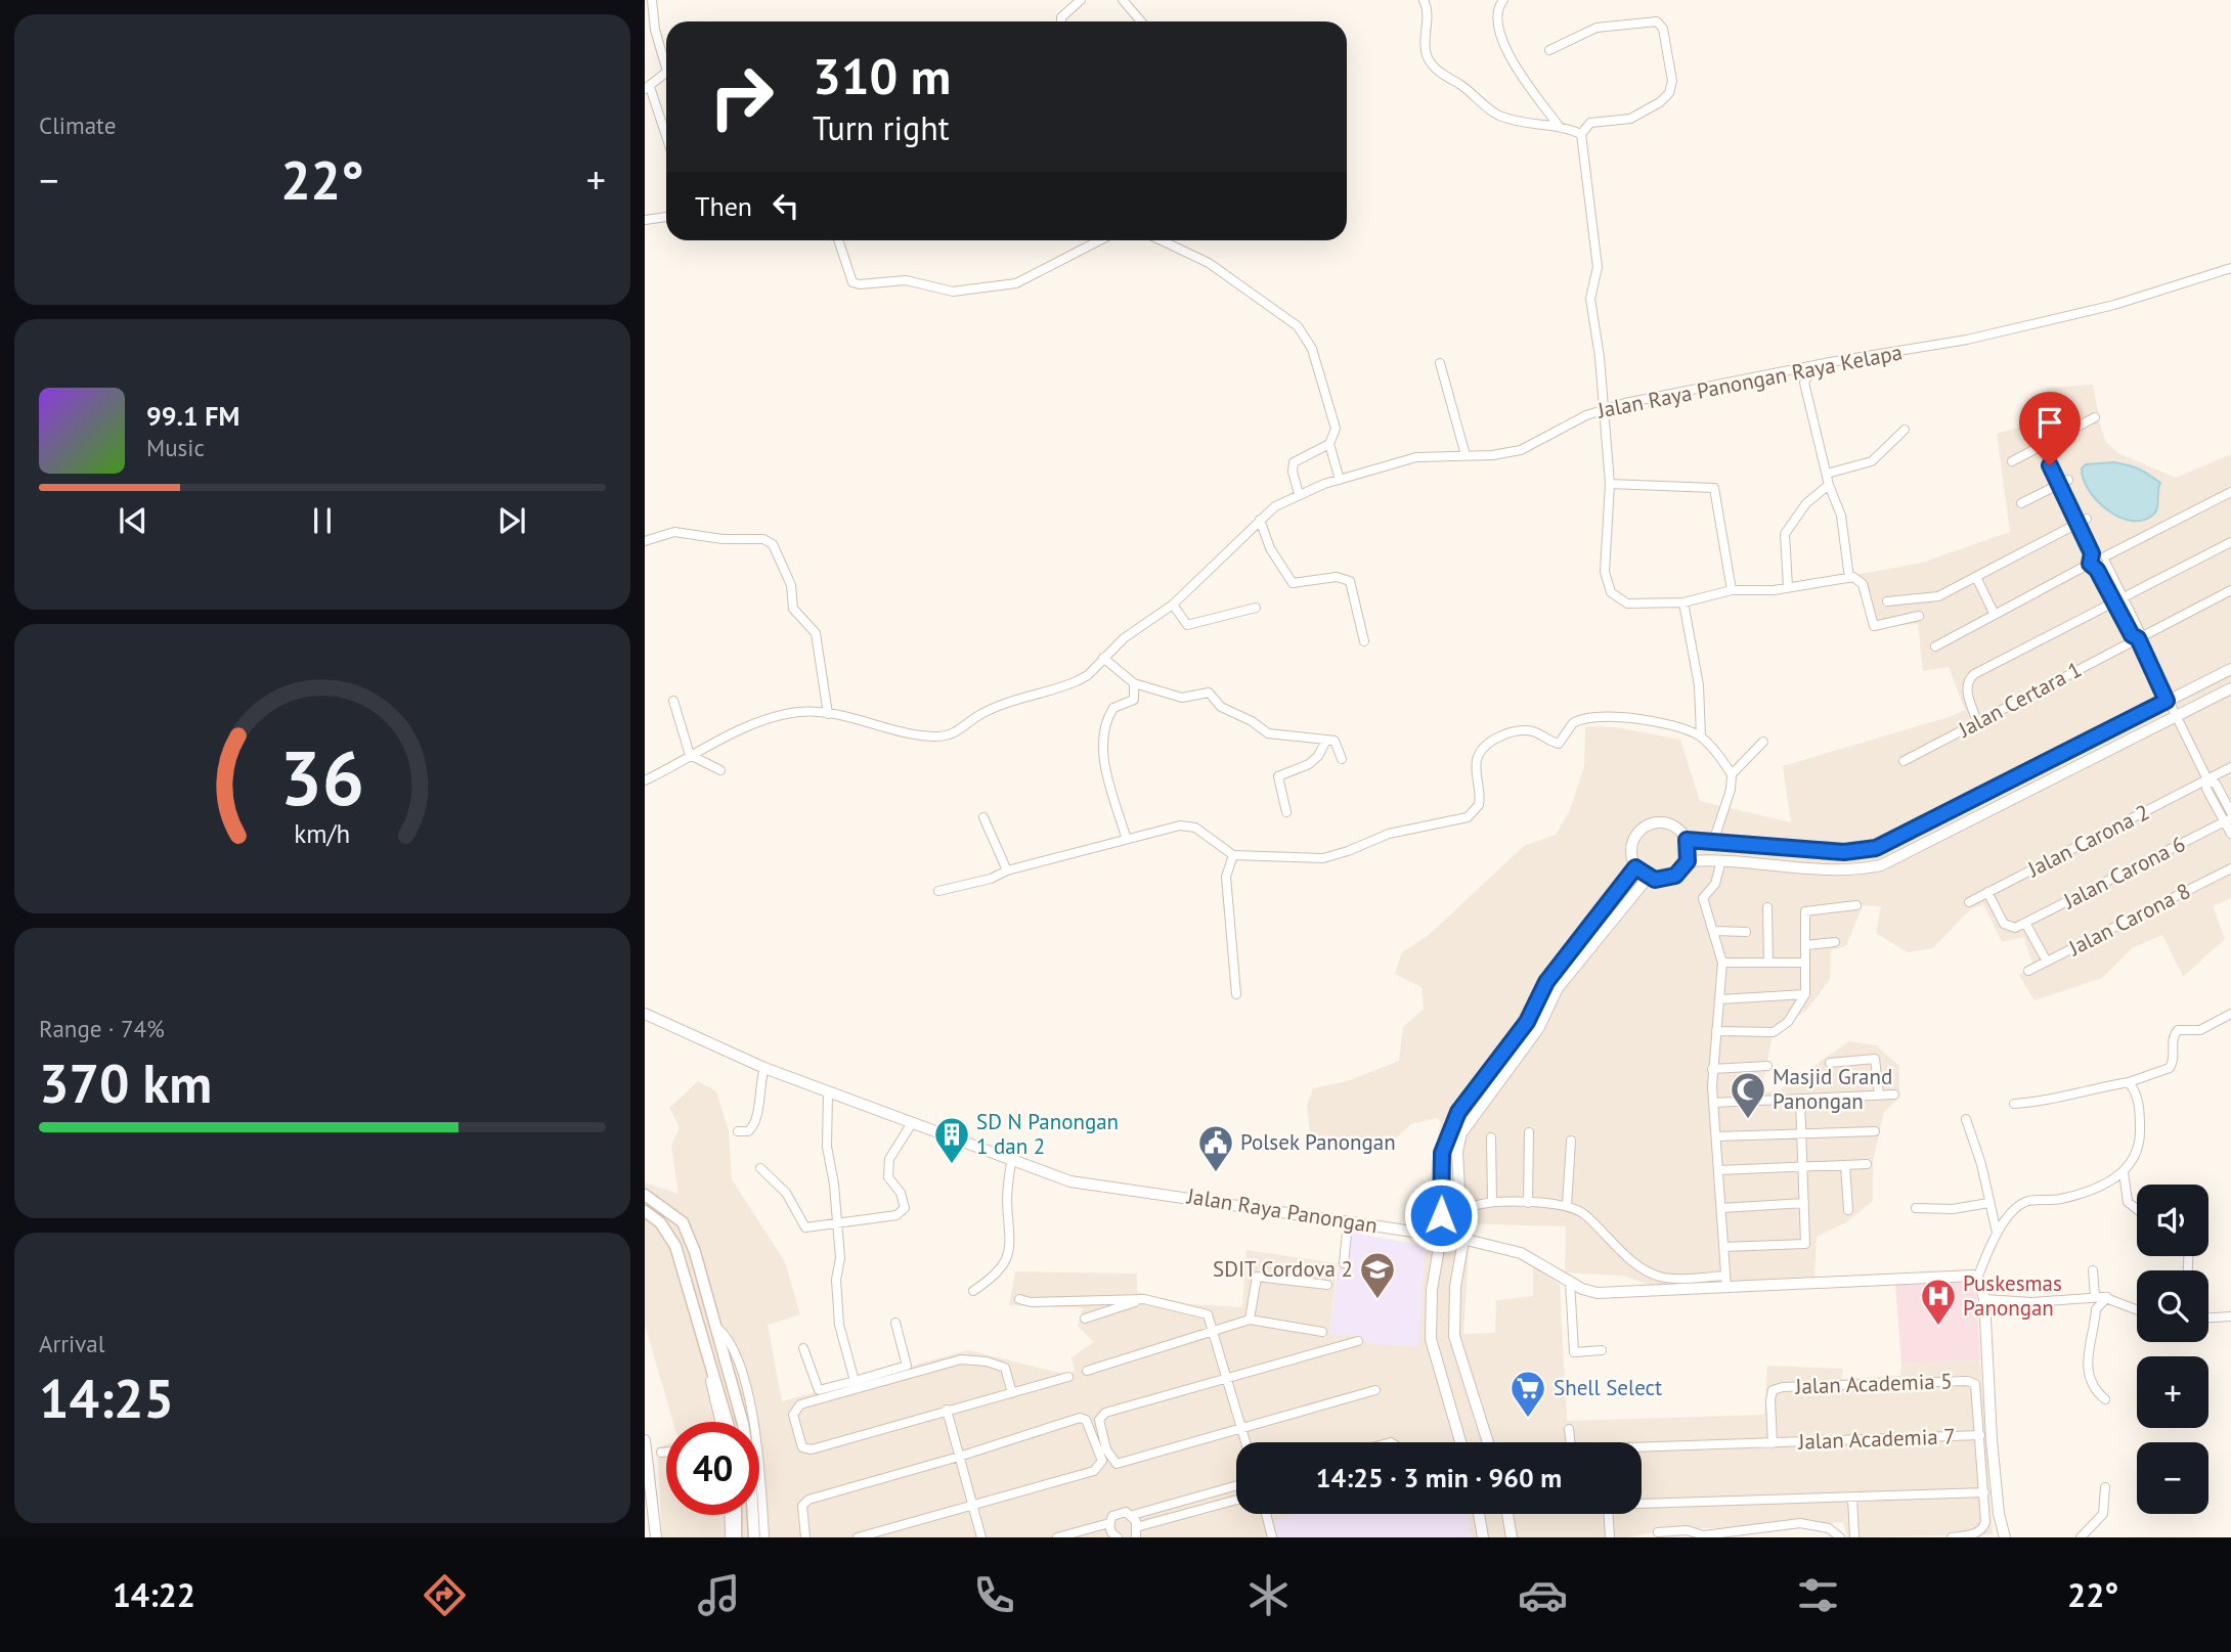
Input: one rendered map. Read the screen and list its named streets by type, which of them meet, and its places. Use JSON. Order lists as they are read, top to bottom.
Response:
{
  "streets": {
    "street": [
      "Jalan Raya Panongan Raya Kelapa",
      "Jalan Certara 1",
      "Jalan Carona 2",
      "Jalan Carona 6",
      "Jalan Carona 8",
      "Jalan Raya Panongan",
      "Jalan Academia 5",
      "Jalan Academia 7"
    ]
  },
  "crossings": [
    ["Jalan Academia 5", "Jalan Academia 7"]
  ],
  "places": {
    "mosque": ["Masjid Grand Panongan"],
    "building": ["SD N Panongan 1 dan 2"],
    "public building": ["Polsek Panongan"],
    "school or university": ["SDIT Cordova 2"],
    "hospital": ["Puskesmas Panongan"],
    "supermarket": ["Shell Select"]
  },
  "page": {
    "tile": [
      "Climate",
      ["Range · 74%", "370 km"],
      ["Arrival", "14:25"]
    ],
    "turn": ["310 m", "Turn right"],
    "heat": ["−", "22°", "+"],
    "then": "Then",
    "song": ["99.1 FM", "Music"],
    "map_buttons": ["+", "−"],
    "limit": "40",
    "trip": "14:25 · 3 min · 960 m",
    "tabs": ["14:22", "22°"],
    "gauge": ["36", "km/h"]
  }
}
